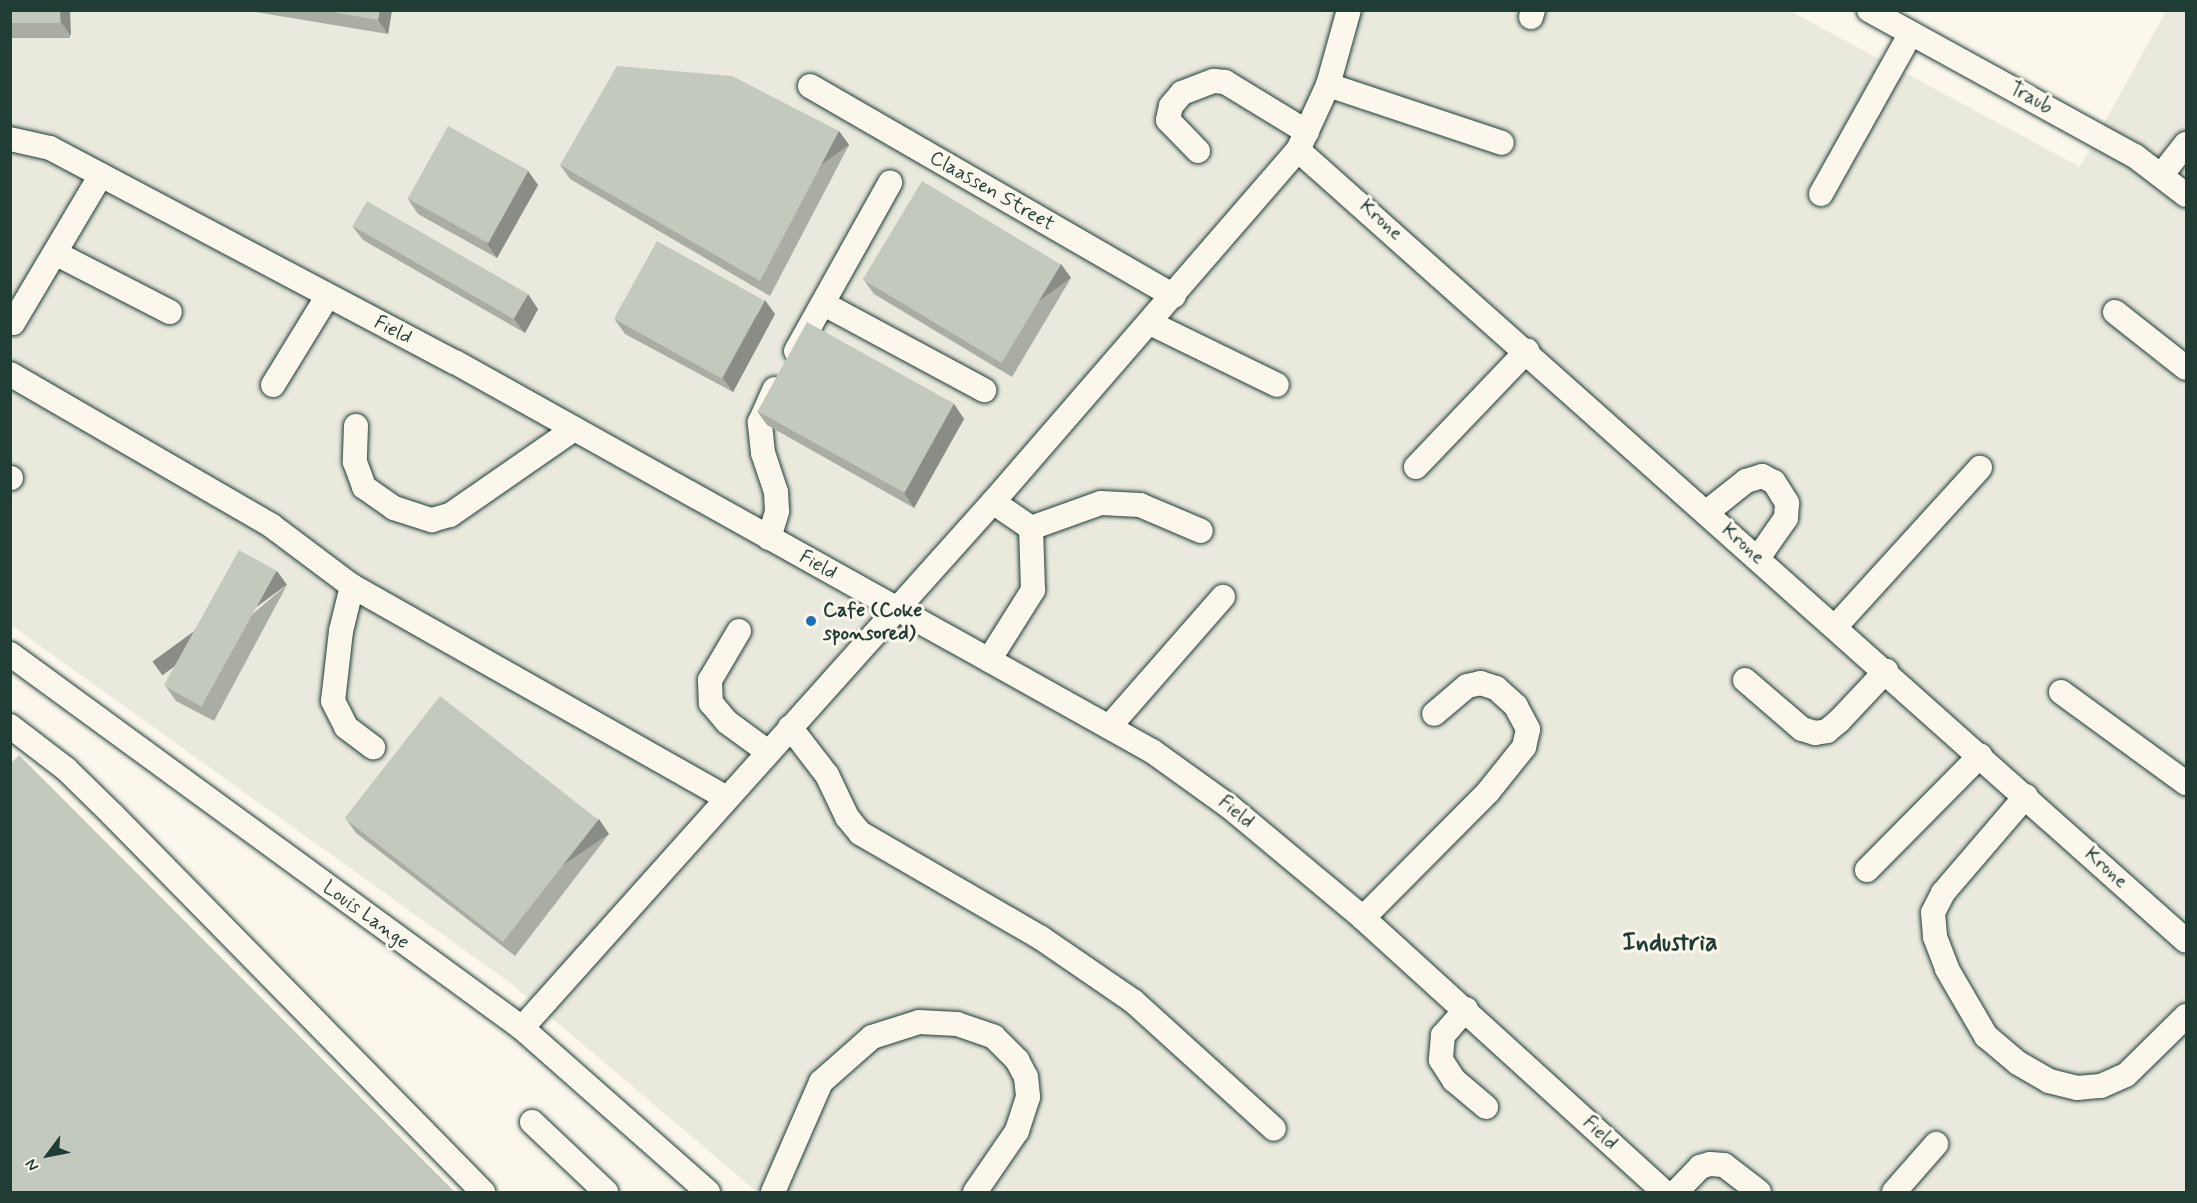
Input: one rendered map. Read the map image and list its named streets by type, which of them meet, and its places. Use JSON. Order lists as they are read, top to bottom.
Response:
{
  "streets": {
    "street": [
      "Traub",
      "Claassen Street",
      "Krone",
      "Field",
      "Louis Lange"
    ]
  },
  "districts": ["Industria"],
  "places": ["Cafe (Coke sponsored)"],
  "north": "bottom left"
}
